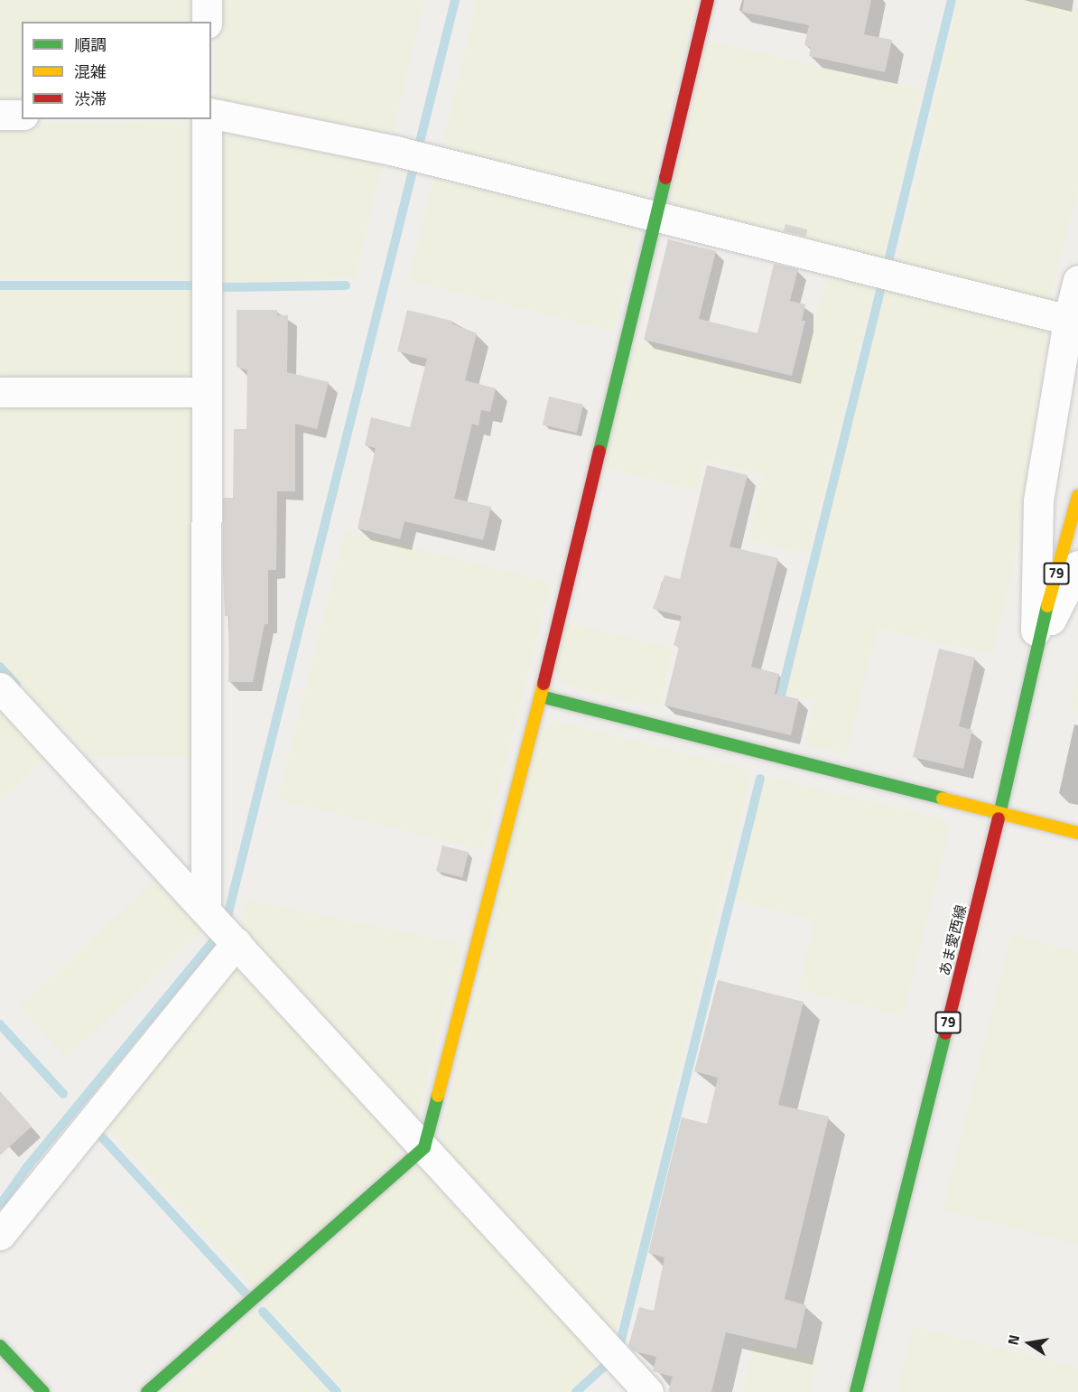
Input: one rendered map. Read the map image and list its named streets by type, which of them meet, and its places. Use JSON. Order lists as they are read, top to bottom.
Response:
{
  "streets": {
    "main road": ["79", "あま愛西線"]
  },
  "legend": ["順調", "混雑", "渋滞"],
  "north": "left"
}
